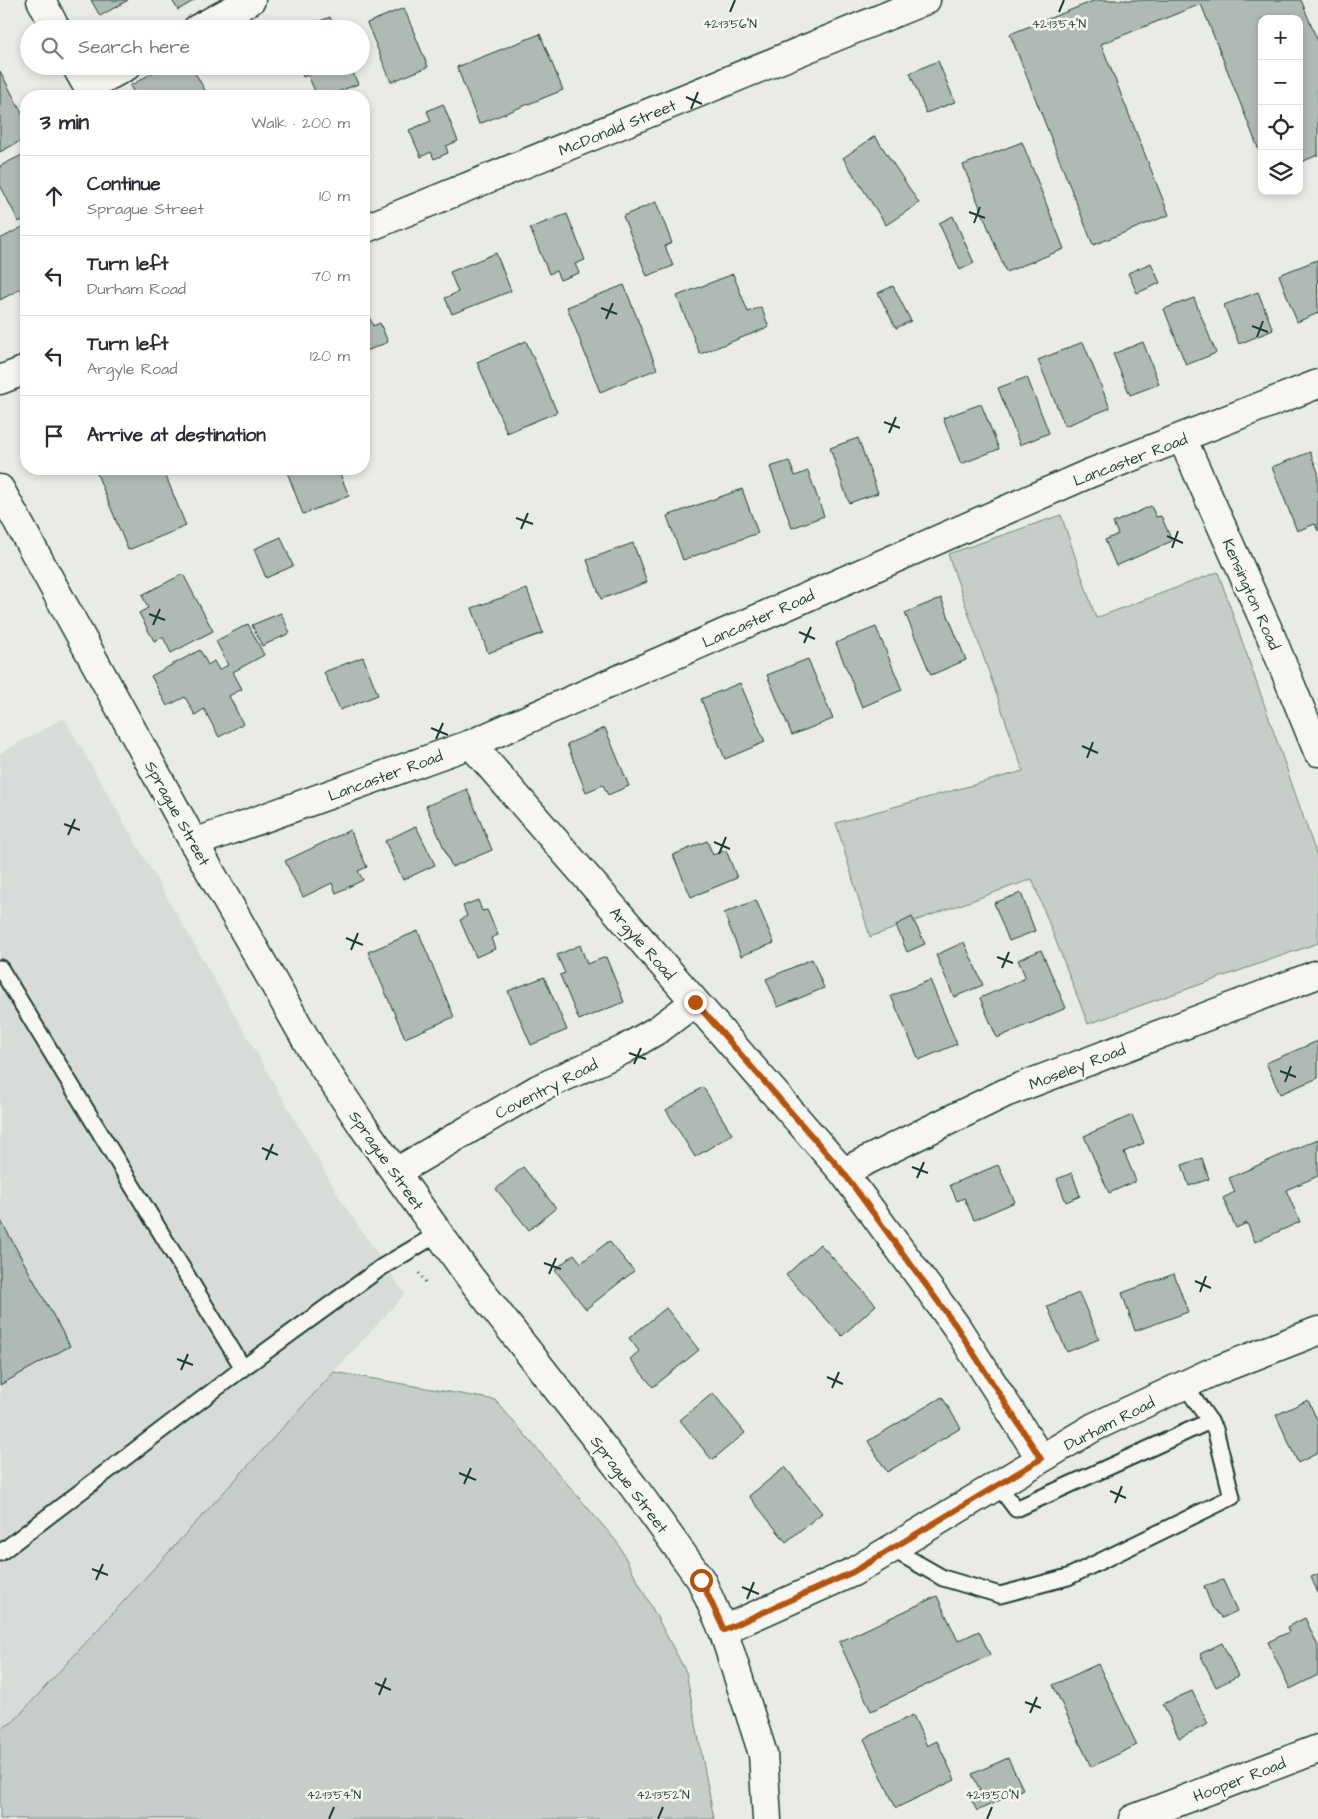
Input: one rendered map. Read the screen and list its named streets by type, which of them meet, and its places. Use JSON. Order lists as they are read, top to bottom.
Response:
{
  "streets": {
    "street": [
      "McDonald Street",
      "Lancaster Road",
      "Kensington Road",
      "Sprague Street",
      "Argyle Road",
      "Moseley Road",
      "Coventry Road",
      "Durham Road",
      "Hooper Road"
    ]
  },
  "crossings": [
    ["Lancaster Road", "Kensington Road"],
    ["Lancaster Road", "Sprague Street"],
    ["Lancaster Road", "Argyle Road"],
    ["Sprague Street", "Coventry Road"],
    ["Sprague Street", "Durham Road"],
    ["Argyle Road", "Moseley Road"],
    ["Argyle Road", "Coventry Road"],
    ["Argyle Road", "Durham Road"]
  ],
  "page": {
    "map_buttons": ["+", "−"],
    "search": "Search here",
    "heading": ["3 min", "Walk · 200 m"],
    "list": [
      ["Continue", "Sprague Street", "10 m"],
      ["Turn left", "Durham Road", "70 m"],
      ["Turn left", "Argyle Road", "120 m"],
      "Arrive at destination"
    ]
  },
  "coordinates": [
    "42°13'56\"N",
    "42°13'54\"N",
    "42°13'52\"N",
    "42°13'50\"N"
  ]
}
